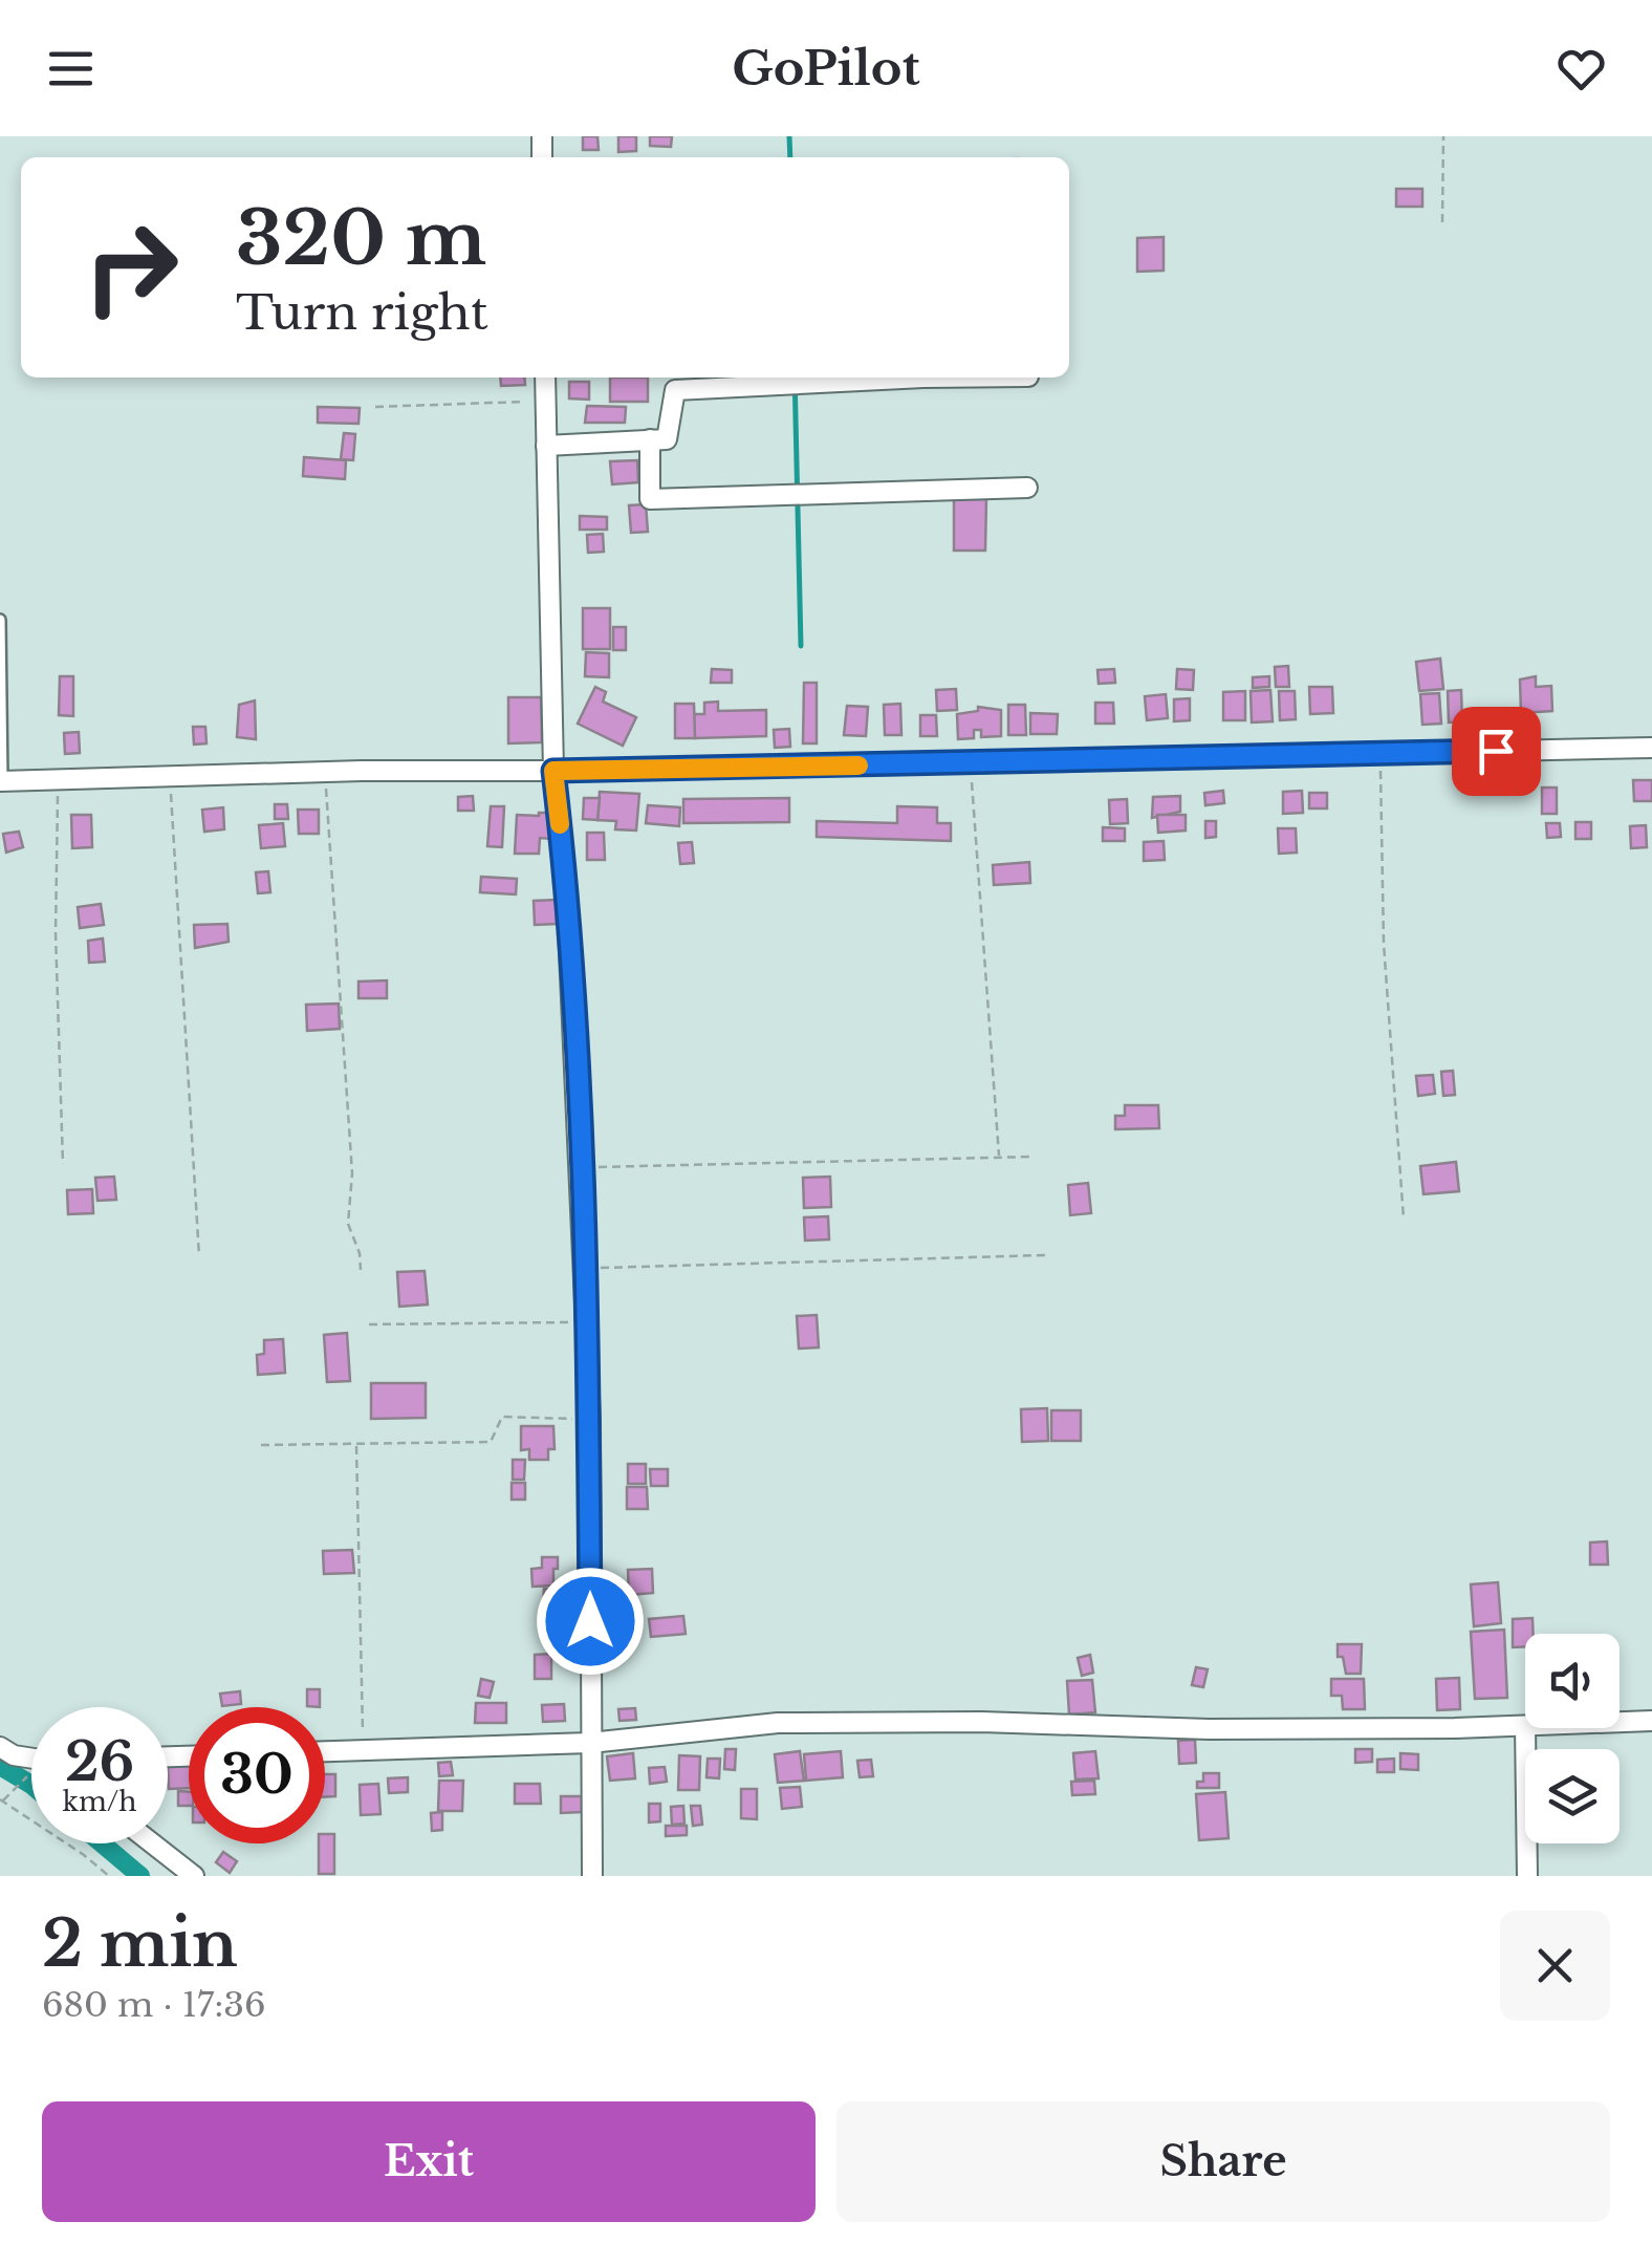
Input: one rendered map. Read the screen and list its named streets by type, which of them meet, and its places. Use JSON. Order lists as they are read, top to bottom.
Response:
{
  "page": {
    "header": "GoPilot",
    "turn": ["320 m", "Turn right"],
    "speed": "26 km/h",
    "limit": "30",
    "heading": ["2 min", "680 m · 17:36"],
    "buttons": ["Exit", "Share"]
  }
}
